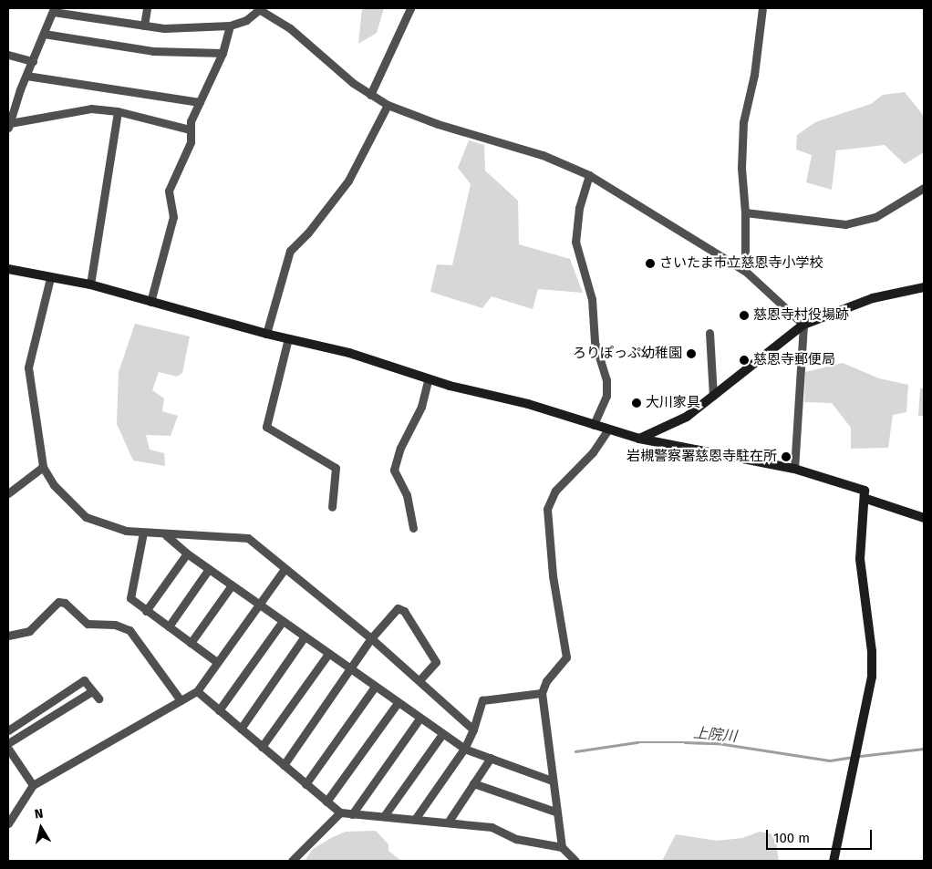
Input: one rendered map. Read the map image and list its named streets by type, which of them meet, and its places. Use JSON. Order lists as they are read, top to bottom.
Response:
{
  "water": ["上院川"],
  "places": [
    "さいたま市立慈恩寺小学校",
    "慈恩寺村役場跡",
    "ろりぽっぷ幼稚園",
    "慈恩寺郵便局",
    "大川家具",
    "岩槻警察署慈恩寺駐在所"
  ],
  "scale_bar": "100 m",
  "north": "top"
}
